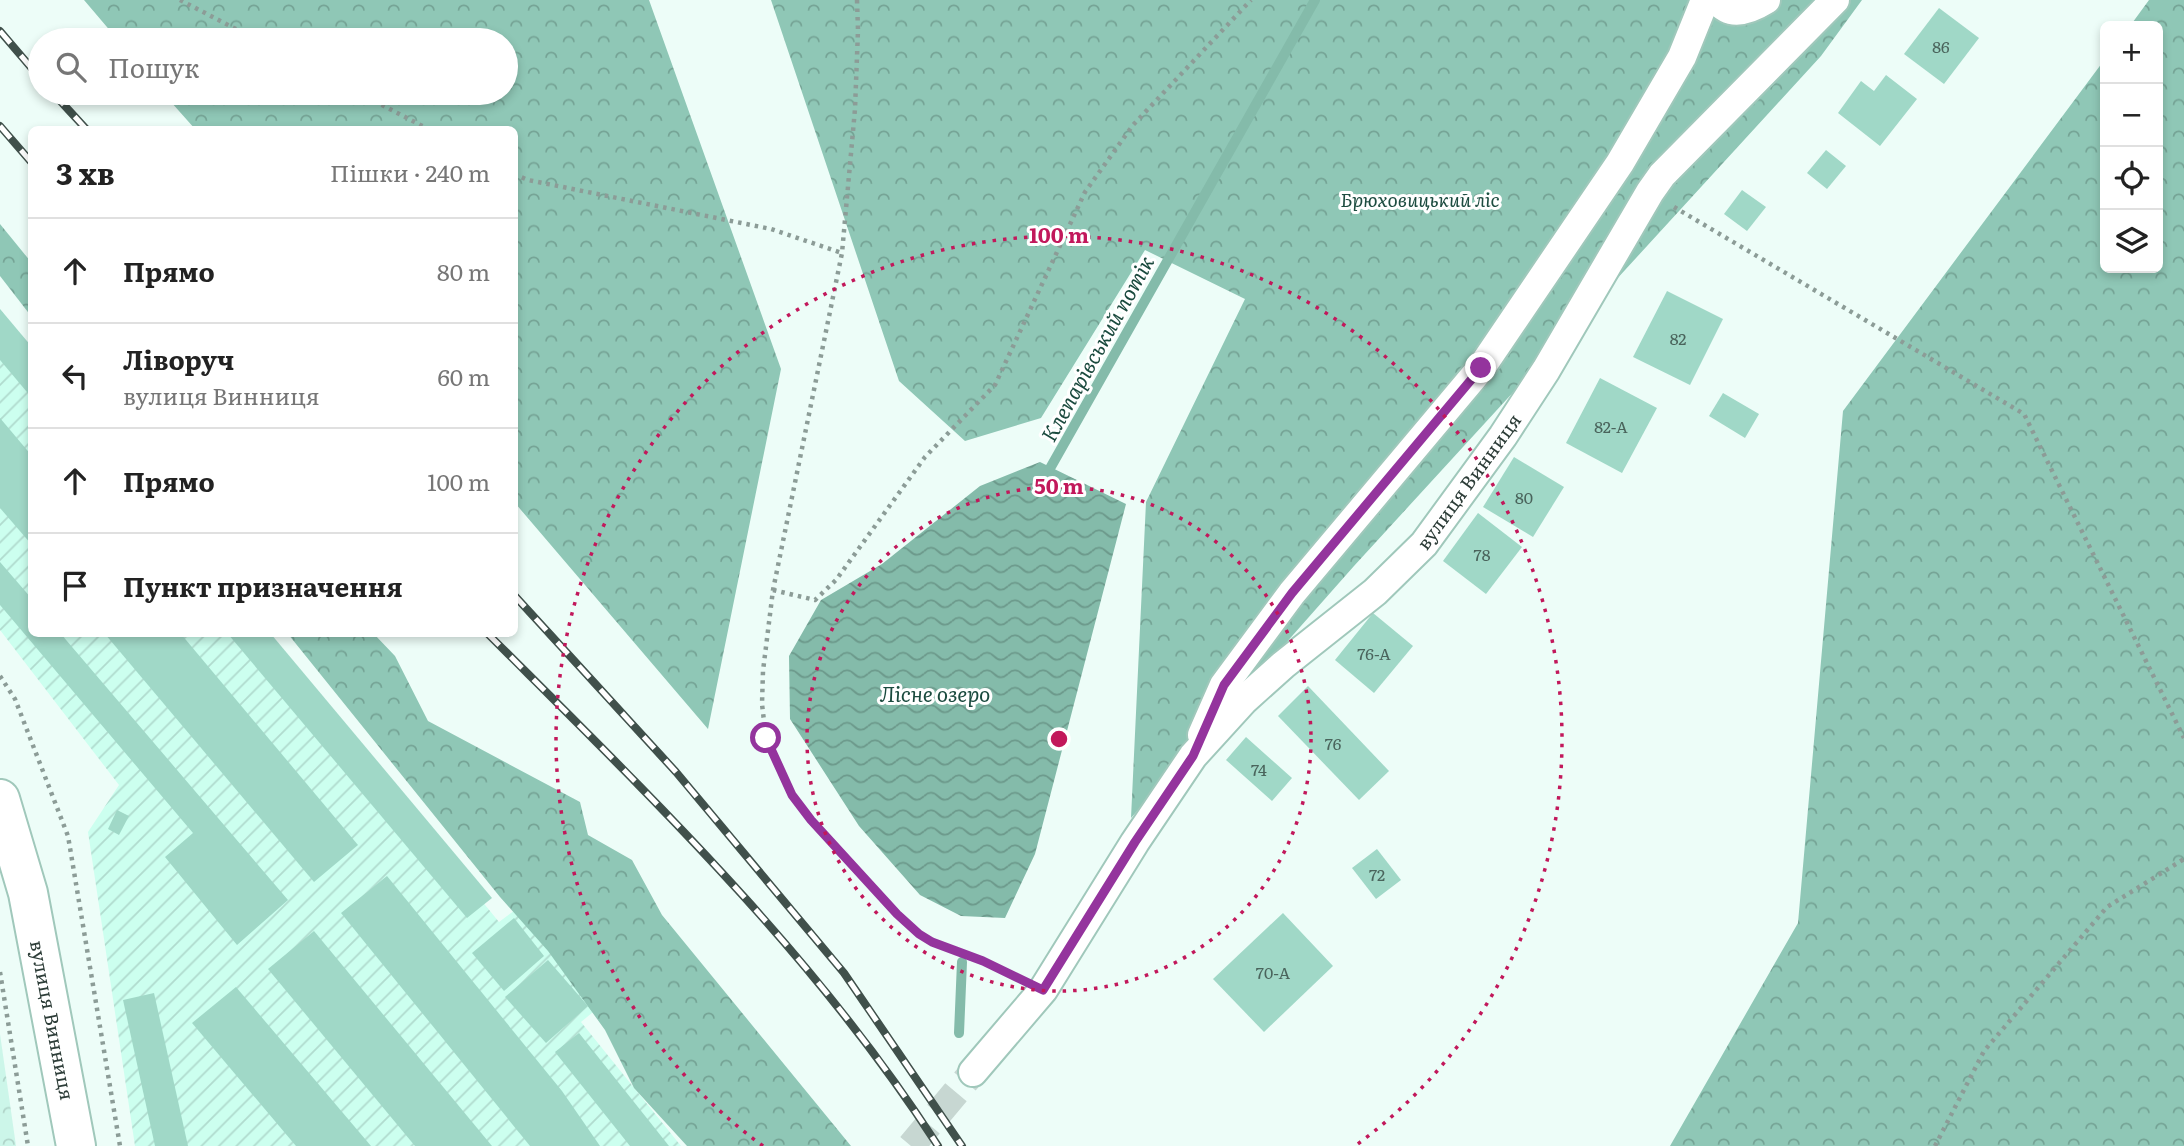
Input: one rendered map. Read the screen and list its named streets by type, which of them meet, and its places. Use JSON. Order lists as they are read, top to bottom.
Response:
{
  "streets": {
    "main road": ["вулиця Винниця"]
  },
  "water": ["Клепарівський потік", "Лісне озеро"],
  "parks": ["Брюховицький ліс"],
  "house_numbers": [
    "86",
    "82",
    "82-А",
    "80",
    "78",
    "76-А",
    "76",
    "74",
    "72",
    "70-А"
  ],
  "page": {
    "map_buttons": ["+", "−"],
    "search": "Пошук",
    "heading": ["3 хв", "Пішки · 240 m"],
    "list": [
      ["Прямо", "80 m"],
      ["Ліворуч", "вулиця Винниця", "60 m"],
      ["Прямо", "100 m"],
      "Пункт призначення"
    ]
  },
  "rings": ["100 m", "50 m"]
}
